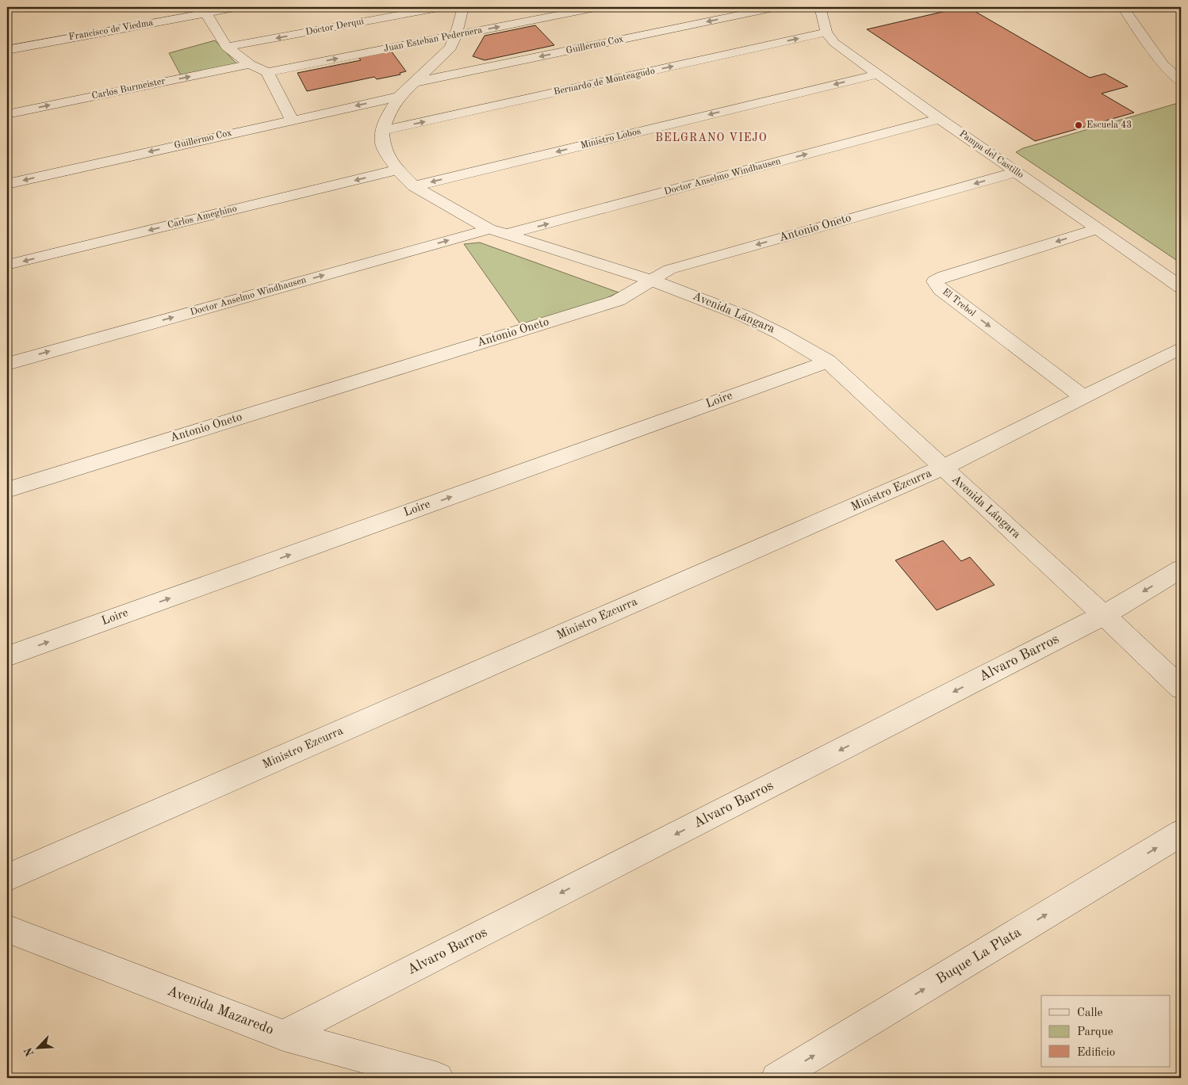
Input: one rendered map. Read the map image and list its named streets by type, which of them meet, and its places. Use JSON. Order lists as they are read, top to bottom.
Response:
{
  "streets": {
    "street": [
      "Doctor Derqui",
      "Francisco de Viedma",
      "Juan Esteban Pedernera",
      "Guillermo Cox",
      "Bernardo de Monteagudo",
      "Carlos Burmeister",
      "Ministro Lobos",
      "Pampa del Castillo",
      "Doctor Anselmo Windhausen",
      "Carlos Ameghino",
      "Antonio Oneto",
      "El Trebol",
      "Avenida Lángara",
      "Loire",
      "Ministro Ezcurra",
      "Alvaro Barros",
      "Buque La Plata",
      "Avenida Mazaredo"
    ]
  },
  "crossings": [
    ["Juan Esteban Pedernera", "Avenida Lángara"],
    ["Guillermo Cox", "Avenida Lángara"],
    ["Bernardo de Monteagudo", "Pampa del Castillo"],
    ["Bernardo de Monteagudo", "Avenida Lángara"],
    ["Ministro Lobos", "Pampa del Castillo"],
    ["Ministro Lobos", "Avenida Lángara"],
    ["Pampa del Castillo", "Doctor Anselmo Windhausen"],
    ["Pampa del Castillo", "Antonio Oneto"],
    ["Pampa del Castillo", "El Trebol"],
    ["Doctor Anselmo Windhausen", "Avenida Lángara"],
    ["Carlos Ameghino", "Avenida Lángara"],
    ["Antonio Oneto", "Avenida Lángara"],
    ["El Trebol", "Ministro Ezcurra"],
    ["Avenida Lángara", "Loire"],
    ["Avenida Lángara", "Ministro Ezcurra"],
    ["Avenida Lángara", "Alvaro Barros"],
    ["Alvaro Barros", "Avenida Mazaredo"]
  ],
  "one_way": [
    "Doctor Derqui",
    "Juan Esteban Pedernera",
    "Guillermo Cox",
    "Bernardo de Monteagudo",
    "Carlos Burmeister",
    "Ministro Lobos",
    "Doctor Anselmo Windhausen",
    "Carlos Ameghino",
    "Antonio Oneto",
    "Loire",
    "Alvaro Barros",
    "Buque La Plata"
  ],
  "districts": ["BELGRANO VIEJO"],
  "places": ["Escuela 43"],
  "legend": ["Calle", "Parque", "Edificio"],
  "north": "bottom left"
}
